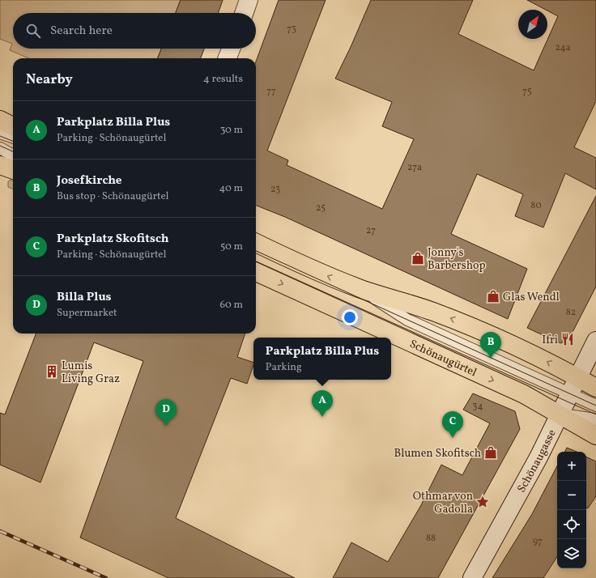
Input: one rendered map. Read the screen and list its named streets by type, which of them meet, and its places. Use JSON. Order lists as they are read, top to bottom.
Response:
{
  "streets": {
    "main road": ["Schönaugürtel", "Schönaugasse"]
  },
  "crossings": [
    ["Schönaugürtel", "Schönaugasse"]
  ],
  "places": {
    "shop": ["Jonny's Barbershop", "Glas Wendl", "Blumen Skofitsch"],
    "restaurant": ["Ifri"],
    "building": ["Lumis Living Graz"],
    "place": ["Othmar von Gadolla"]
  },
  "house_numbers": [
    "73",
    "24a",
    "77",
    "75",
    "27a",
    "23",
    "80",
    "25",
    "27",
    "82",
    "34",
    "88",
    "97"
  ],
  "north": "top right",
  "page": {
    "search": "Search here",
    "heading": ["Nearby", "4 results"],
    "list": [
      {
        "mark": "A",
        "name": "Parkplatz Billa Plus",
        "note": "Parking · Schönaugürtel",
        "value": "30 m"
      },
      {
        "mark": "B",
        "name": "Josefkirche",
        "note": "Bus stop · Schönaugürtel",
        "value": "40 m"
      },
      {
        "mark": "C",
        "name": "Parkplatz Skofitsch",
        "note": "Parking · Schönaugürtel",
        "value": "50 m"
      },
      {
        "mark": "D",
        "name": "Billa Plus",
        "note": "Supermarket",
        "value": "60 m"
      }
    ],
    "pins": [
      "B",
      "A",
      "D",
      "C"
    ],
    "popup": ["Parkplatz Billa Plus", "Parking"],
    "map_buttons": ["+", "−"]
  }
}
